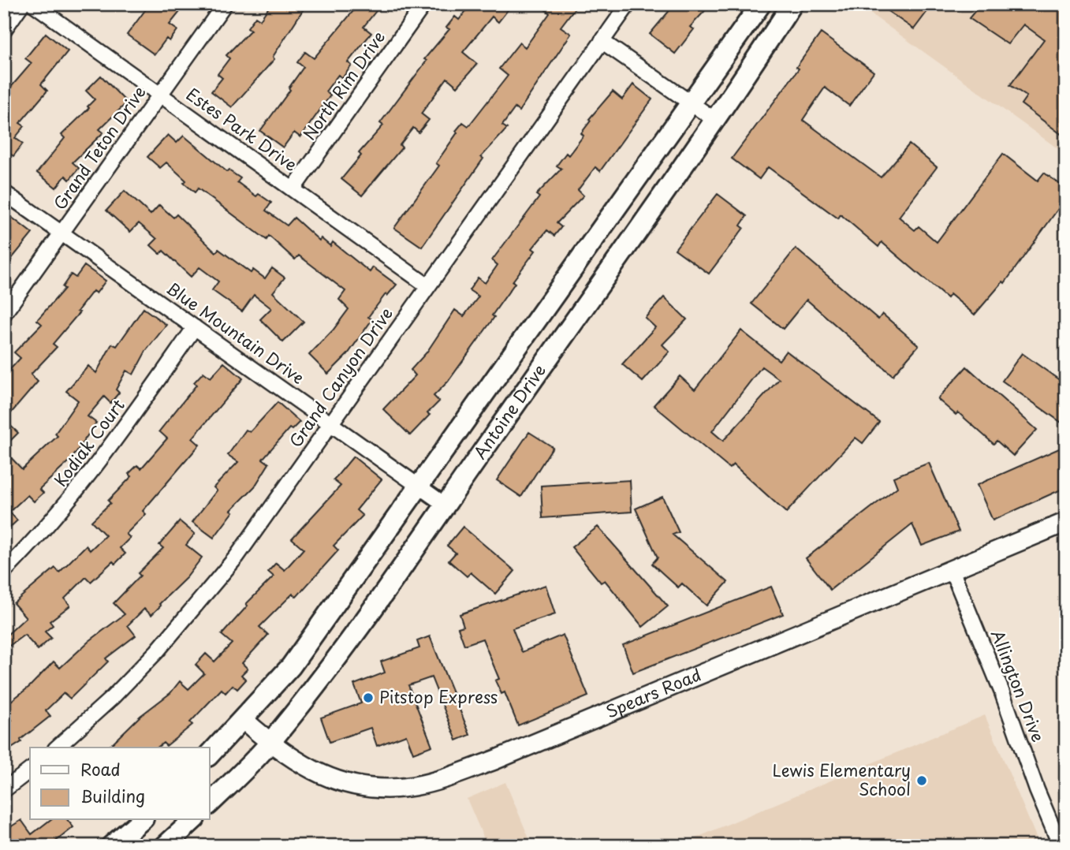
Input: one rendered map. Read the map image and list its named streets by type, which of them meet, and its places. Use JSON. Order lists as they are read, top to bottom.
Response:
{
  "streets": {
    "main road": ["Antoine Drive"],
    "street": [
      "North Rim Drive",
      "Estes Park Drive",
      "Grand Teton Drive",
      "Blue Mountain Drive",
      "Grand Canyon Drive",
      "Kodiak Court",
      "Allington Drive",
      "Spears Road"
    ]
  },
  "crossings": [
    ["North Rim Drive", "Estes Park Drive"],
    ["Estes Park Drive", "Grand Teton Drive"],
    ["Estes Park Drive", "Grand Canyon Drive"],
    ["Grand Teton Drive", "Blue Mountain Drive"],
    ["Blue Mountain Drive", "Grand Canyon Drive"],
    ["Blue Mountain Drive", "Antoine Drive"],
    ["Blue Mountain Drive", "Kodiak Court"],
    ["Antoine Drive", "Spears Road"],
    ["Allington Drive", "Spears Road"]
  ],
  "places": ["Pitstop Express", "Lewis Elementary School"],
  "legend": ["Road", "Building"]
}
